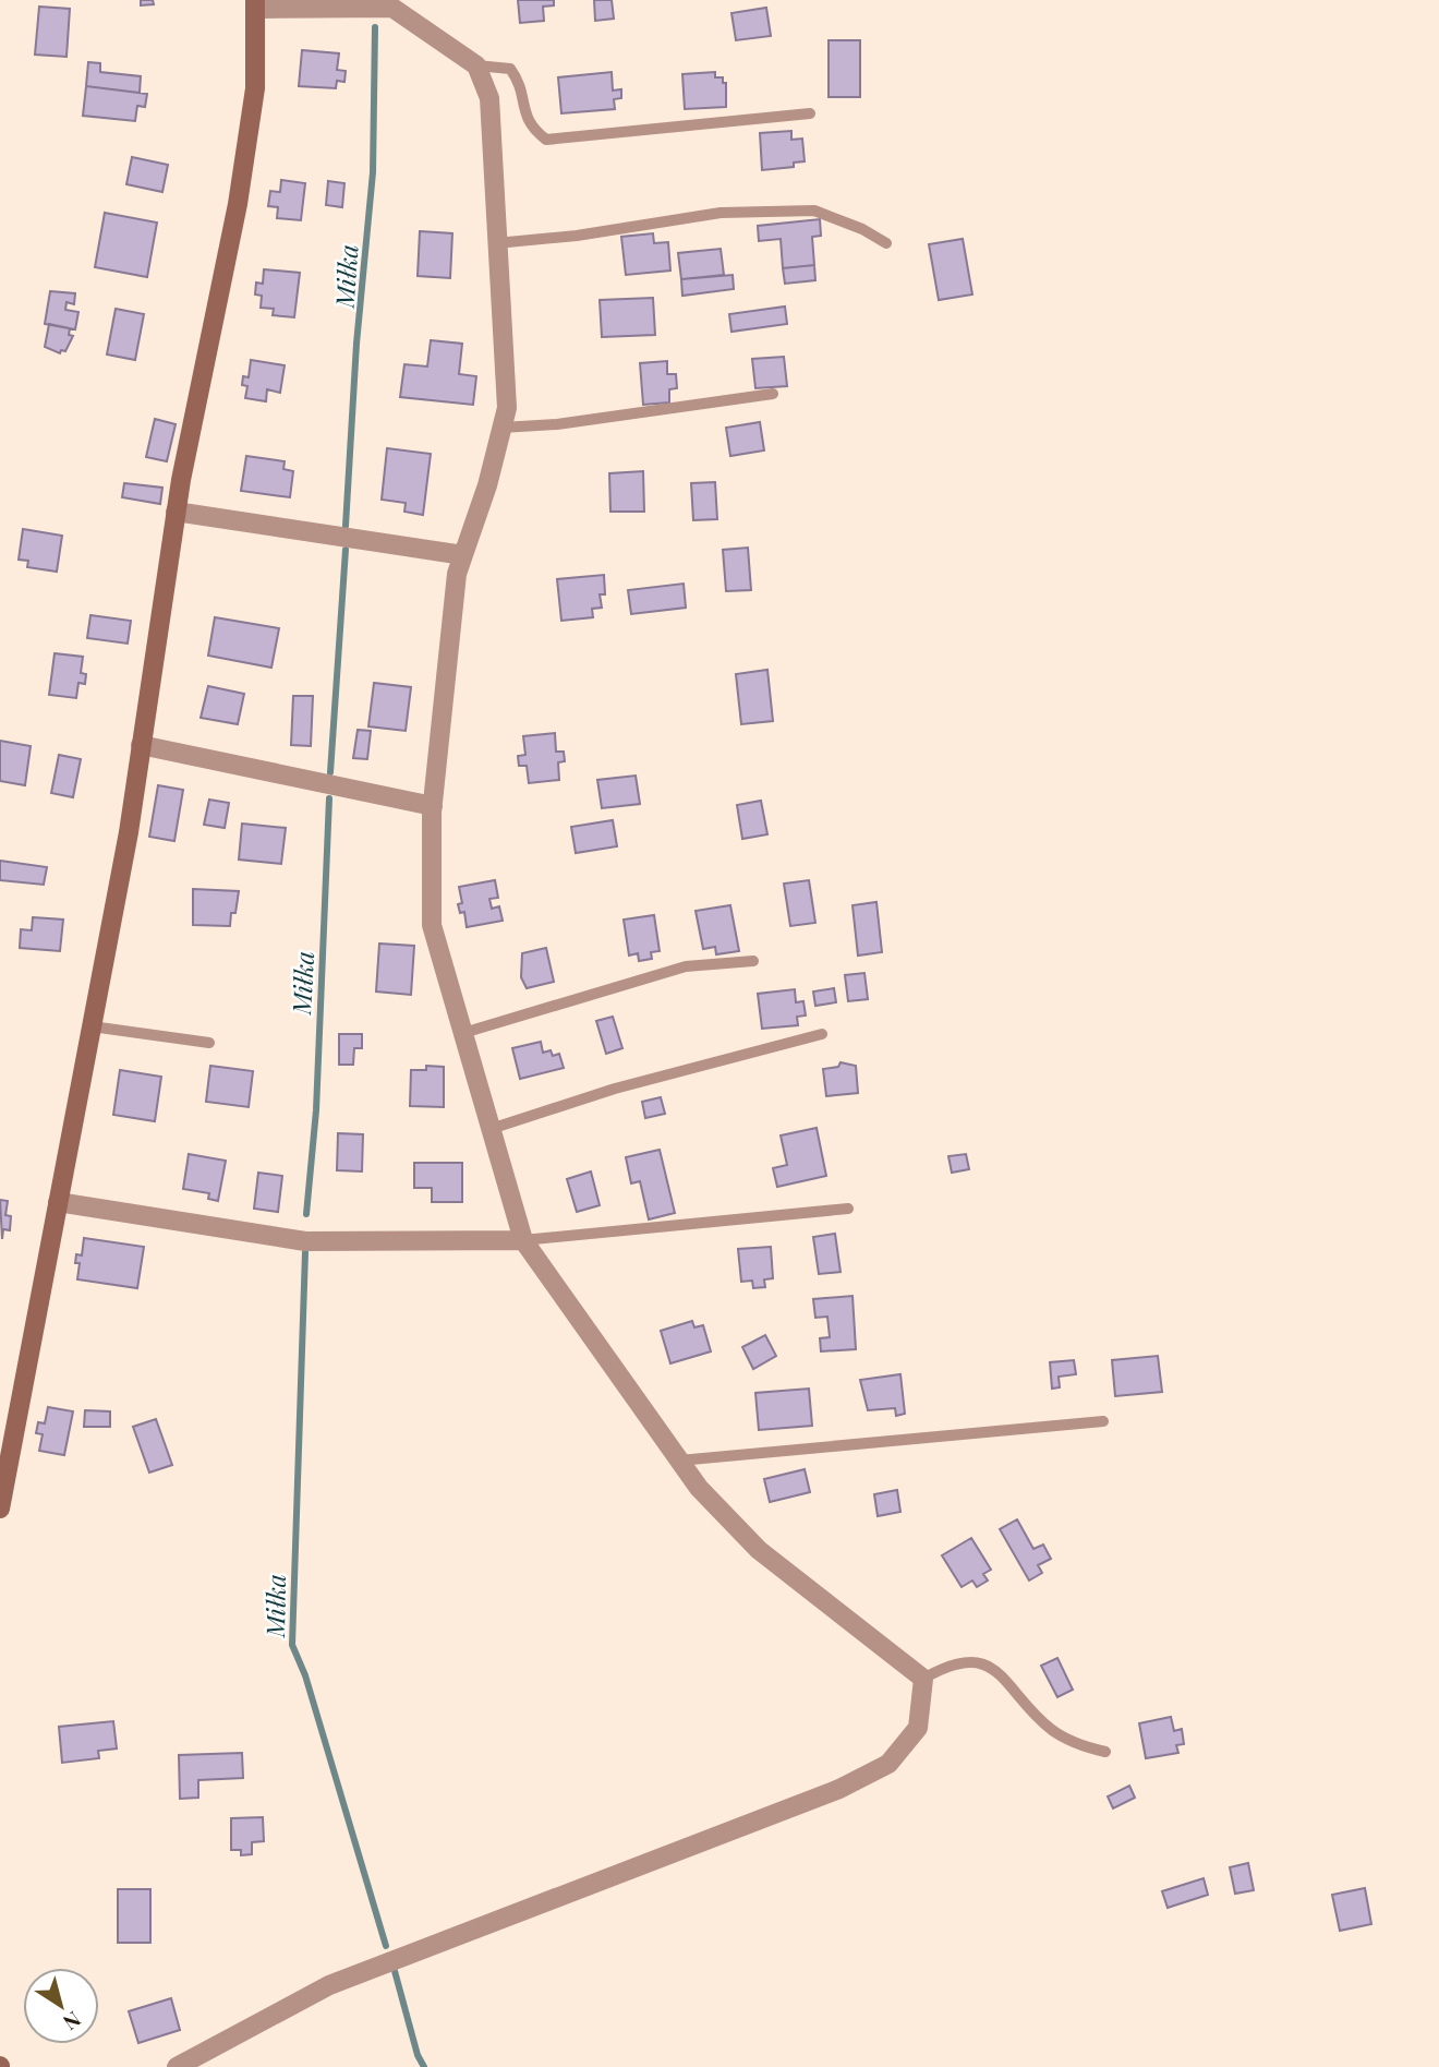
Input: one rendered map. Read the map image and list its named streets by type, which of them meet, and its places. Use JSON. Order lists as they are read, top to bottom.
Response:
{
  "water": ["Miłka"],
  "north": "bottom right"
}
